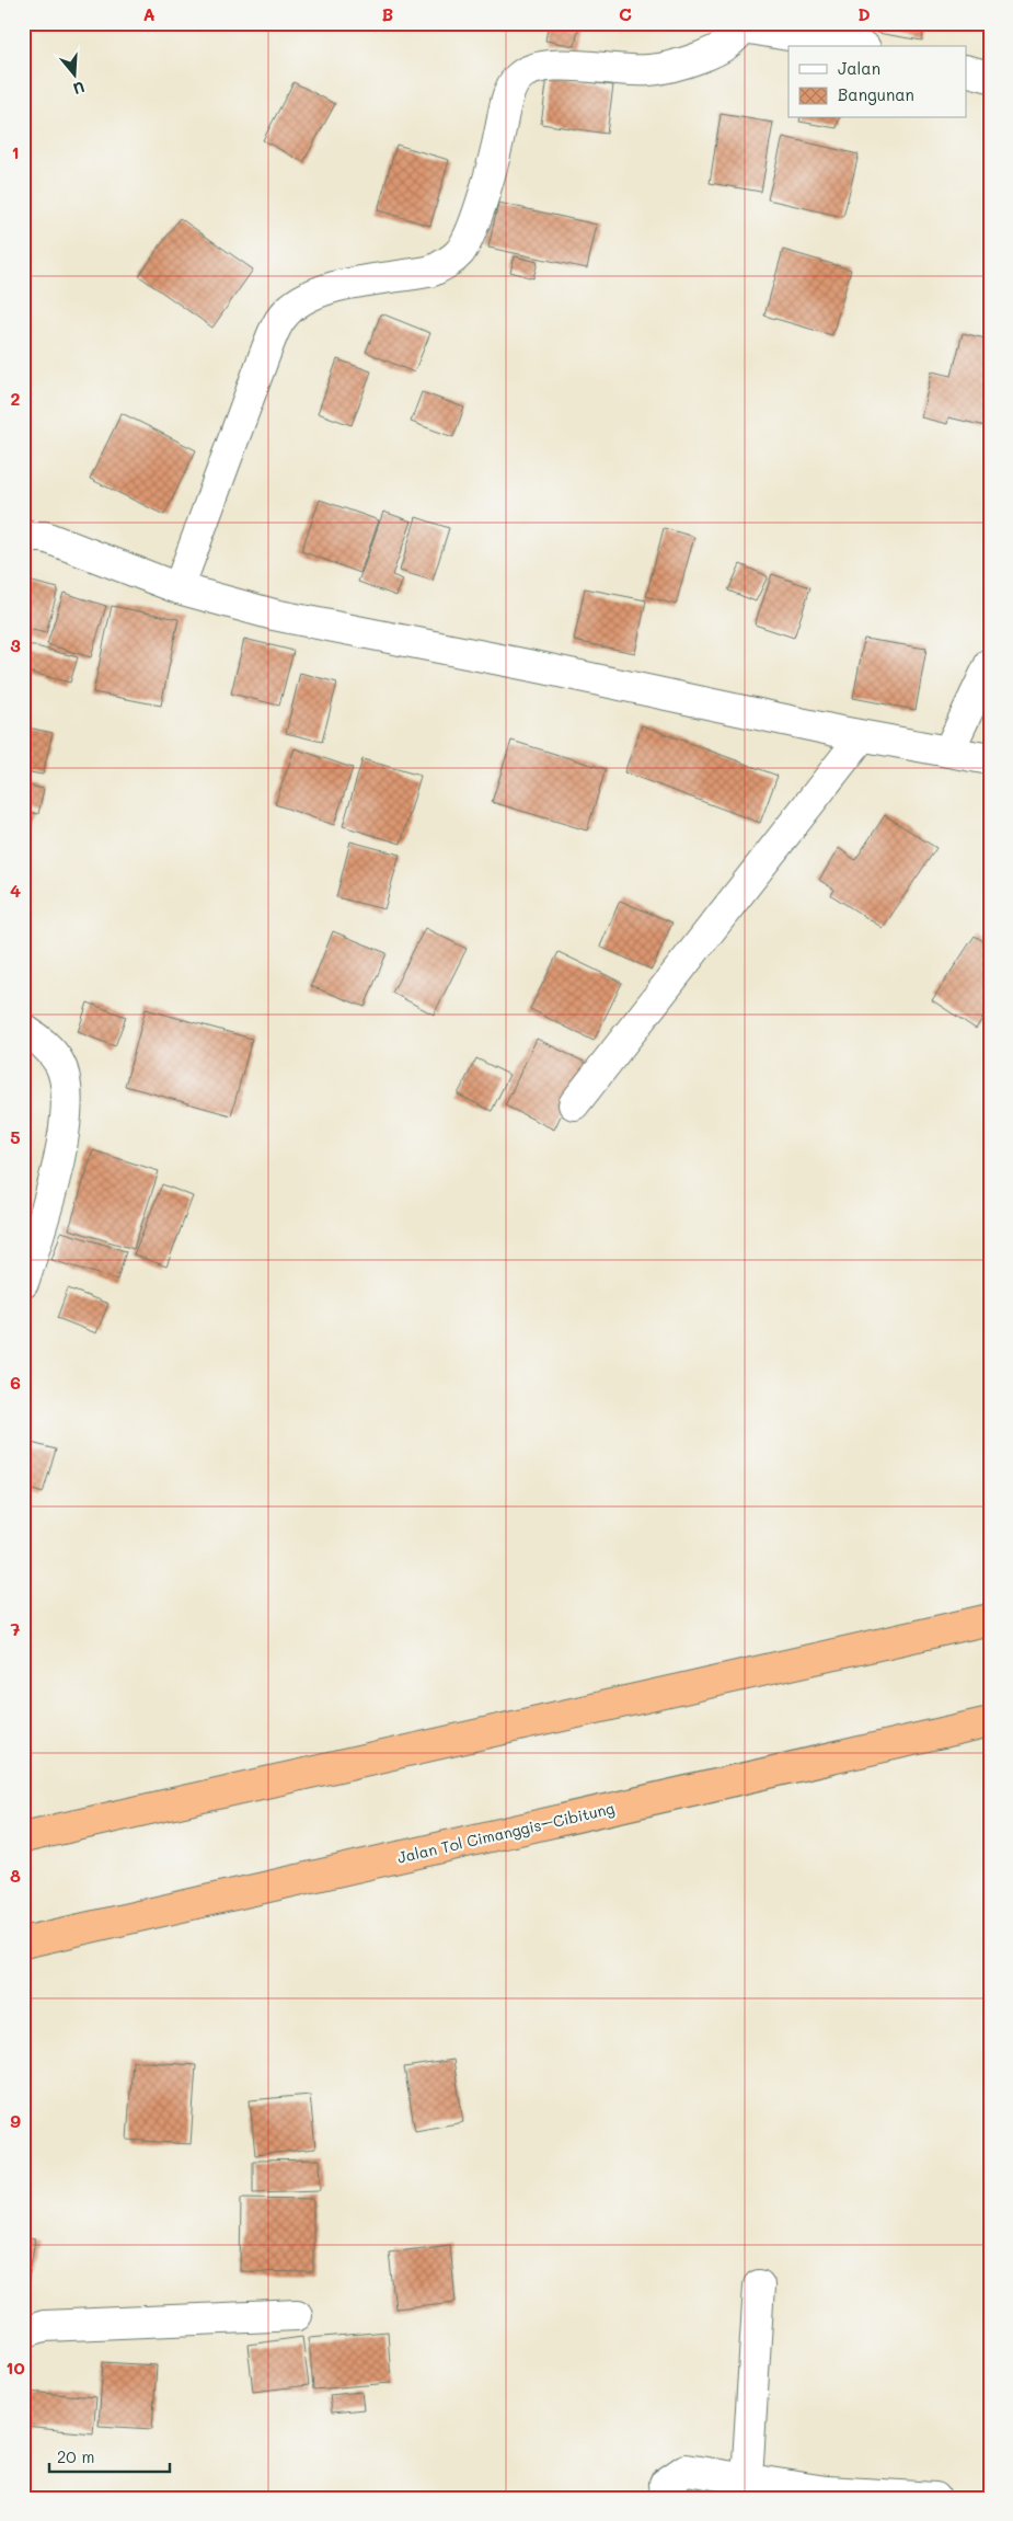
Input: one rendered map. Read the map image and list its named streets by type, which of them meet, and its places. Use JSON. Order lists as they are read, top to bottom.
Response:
{
  "streets": {
    "highway": ["Jalan Tol Cimanggis–Cibitung"]
  },
  "legend": ["Jalan", "Bangunan"],
  "scale_bar": "20 m",
  "north": "bottom",
  "grid": {
    "columns": [
      "A",
      "B",
      "C",
      "D"
    ],
    "rows": [
      "1",
      "2",
      "3",
      "4",
      "5",
      "6",
      "7",
      "8",
      "9",
      "10"
    ]
  }
}
